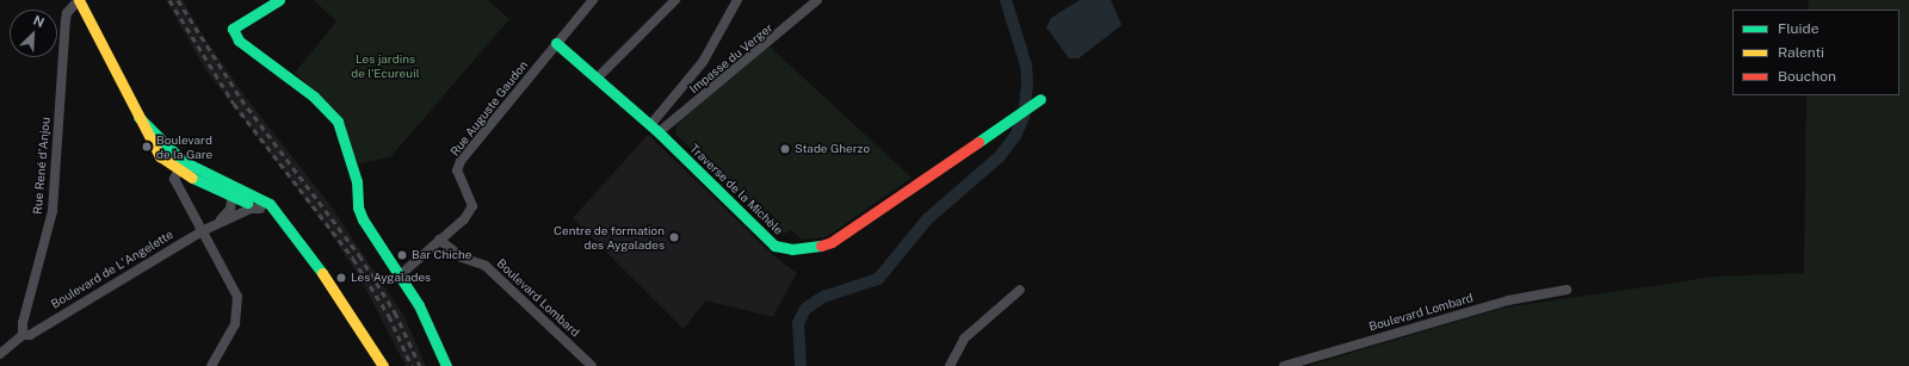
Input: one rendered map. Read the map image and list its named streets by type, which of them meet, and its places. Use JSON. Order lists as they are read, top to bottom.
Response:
{
  "streets": {
    "street": [
      "Impasse du Verger",
      "Rue Auguste Gaudon",
      "Rue René d'Anjou",
      "Traverse de la Michèle",
      "Boulevard de L'Angelette",
      "Boulevard Lombard"
    ]
  },
  "crossings": [
    ["Impasse du Verger", "Traverse de la Michèle"],
    ["Rue Auguste Gaudon", "Traverse de la Michèle"],
    ["Rue Auguste Gaudon", "Boulevard Lombard"],
    ["Rue René d'Anjou", "Boulevard de L'Angelette"]
  ],
  "parks": ["Les jardins de l'Ecureuil"],
  "places": [
    "Boulevard de la Gare",
    "Stade Gherzo",
    "Centre de formation des Aygalades",
    "Bar Chiche",
    "Les Aygalades"
  ],
  "legend": ["Fluide", "Ralenti", "Bouchon"],
  "north": "top right"
}
